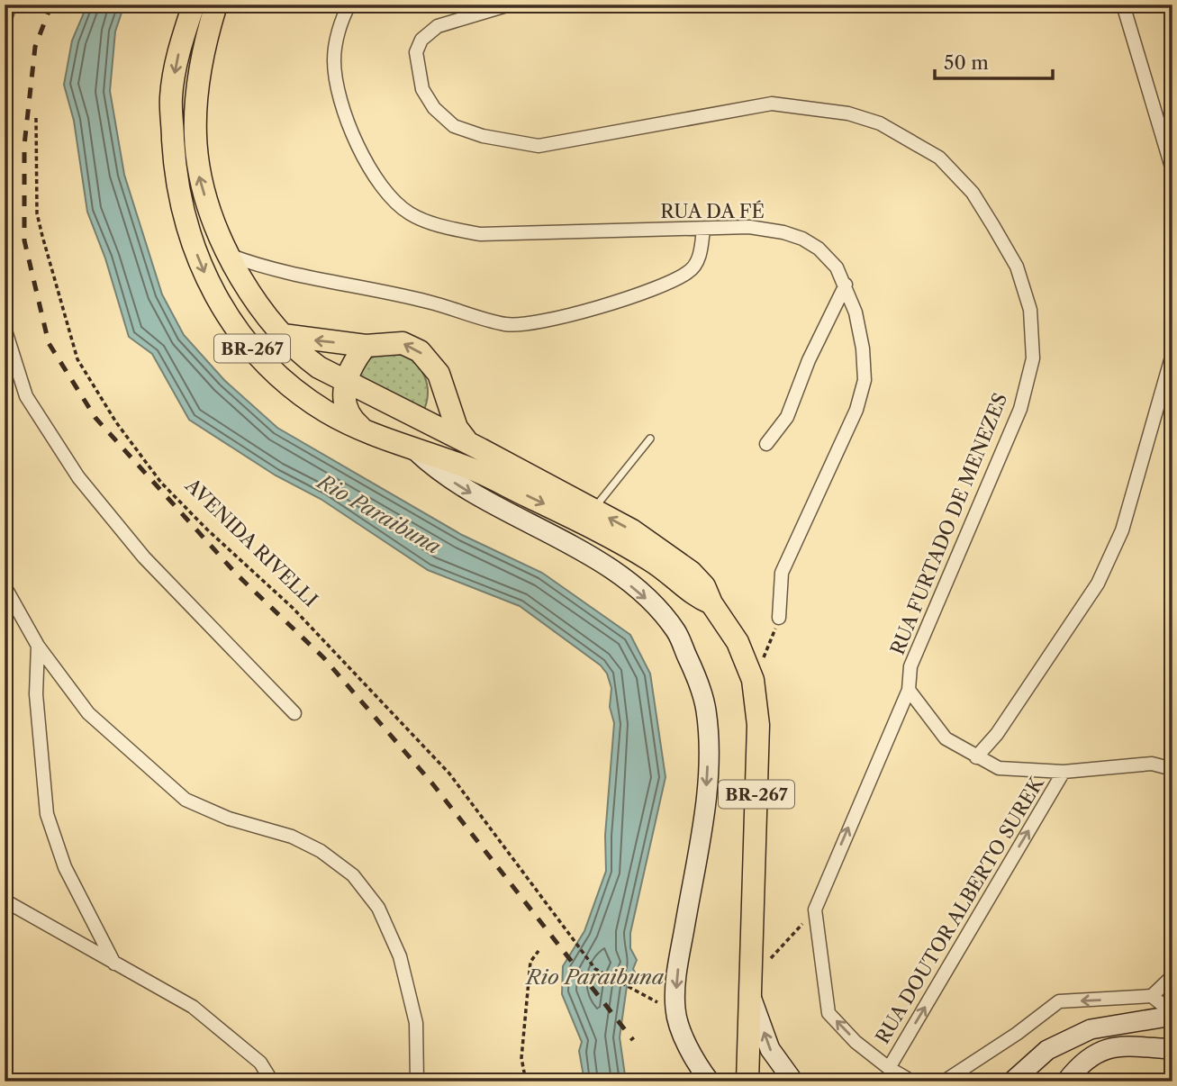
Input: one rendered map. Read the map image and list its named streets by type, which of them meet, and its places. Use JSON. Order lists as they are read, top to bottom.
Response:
{
  "streets": {
    "highway": ["BR-267"],
    "street": ["RUA DA FÉ", "RUA FURTADO DE MENEZES", "RUA DOUTOR ALBERTO SUREK"],
    "path": ["AVENIDA RIVELLI"]
  },
  "one_way": ["RUA DOUTOR ALBERTO SUREK"],
  "water": ["Rio Paraibuna"],
  "scale_bar": "50 m"
}
